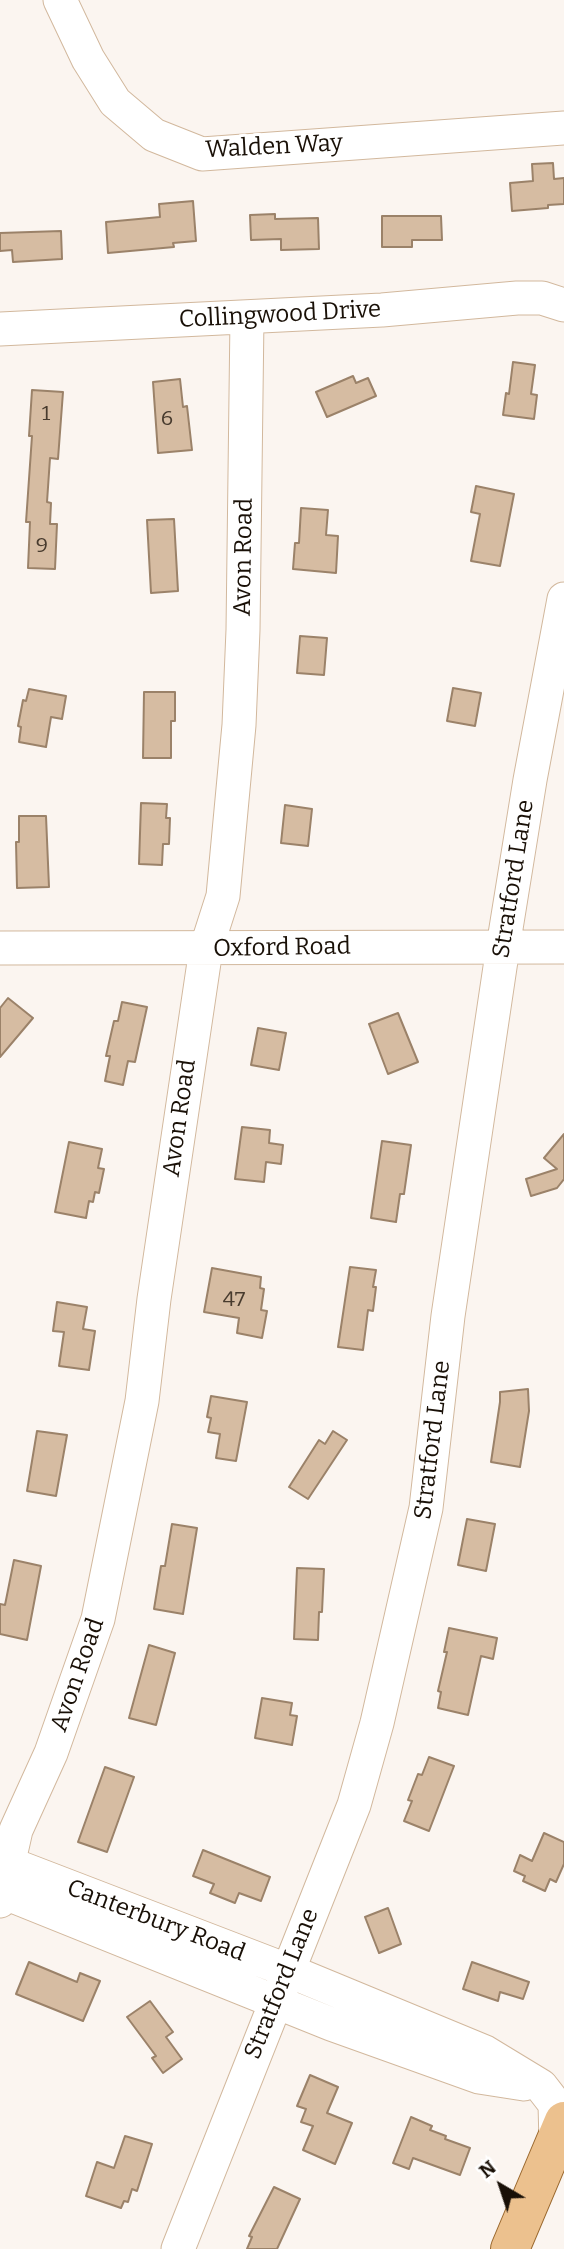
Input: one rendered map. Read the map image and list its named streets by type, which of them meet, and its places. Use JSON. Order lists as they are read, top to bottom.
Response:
{
  "streets": {
    "street": [
      "Walden Way",
      "Collingwood Drive",
      "Avon Road",
      "Stratford Lane",
      "Oxford Road",
      "Canterbury Road"
    ]
  },
  "crossings": [
    ["Collingwood Drive", "Avon Road"],
    ["Avon Road", "Oxford Road"],
    ["Avon Road", "Canterbury Road"],
    ["Stratford Lane", "Oxford Road"],
    ["Stratford Lane", "Canterbury Road"]
  ],
  "house_numbers": [
    "1",
    "6",
    "9",
    "47"
  ],
  "north": "top left"
}
